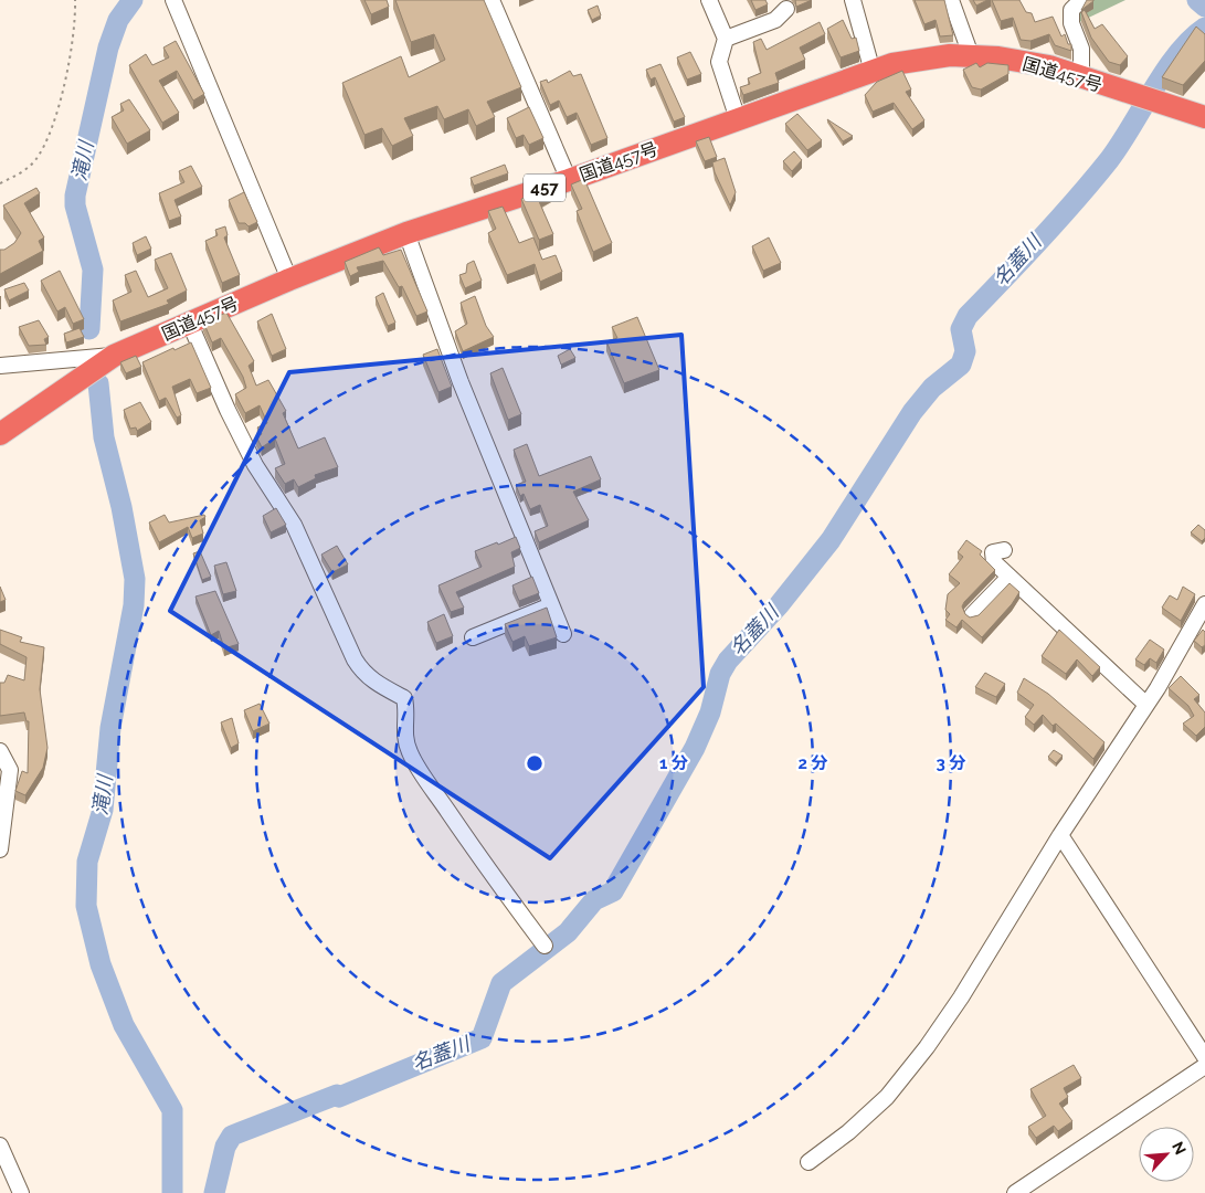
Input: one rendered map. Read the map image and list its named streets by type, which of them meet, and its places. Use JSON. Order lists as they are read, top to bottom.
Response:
{
  "streets": {
    "highway": ["国道457号", "457"]
  },
  "water": ["滝川", "名蓋川"],
  "north": "top right",
  "rings": ["1 分", "2 分", "3 分"]
}
